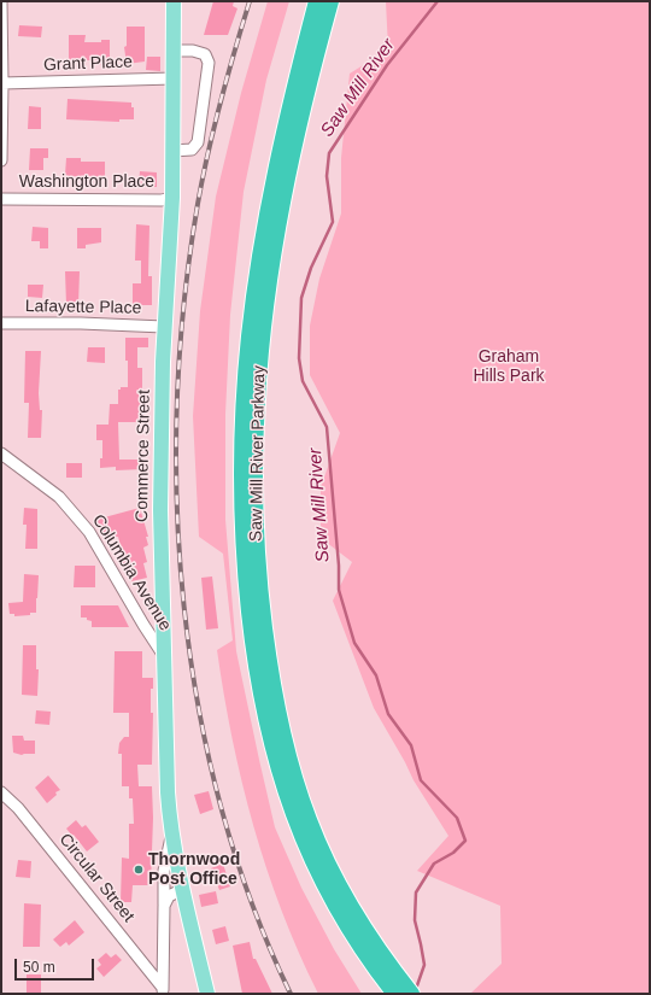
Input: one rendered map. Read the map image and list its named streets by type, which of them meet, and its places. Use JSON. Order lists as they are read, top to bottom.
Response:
{
  "streets": {
    "highway": ["Saw Mill River Parkway"],
    "main road": ["Commerce Street"],
    "street": [
      "Grant Place",
      "Washington Place",
      "Lafayette Place",
      "Columbia Avenue",
      "Circular Street"
    ]
  },
  "crossings": [
    ["Grant Place", "Commerce Street"],
    ["Washington Place", "Commerce Street"],
    ["Lafayette Place", "Commerce Street"],
    ["Commerce Street", "Columbia Avenue"],
    ["Commerce Street", "Circular Street"]
  ],
  "water": ["Saw Mill River"],
  "parks": ["Graham Hills Park"],
  "places": ["Thornwood Post Office"],
  "scale_bar": "50 m"
}
